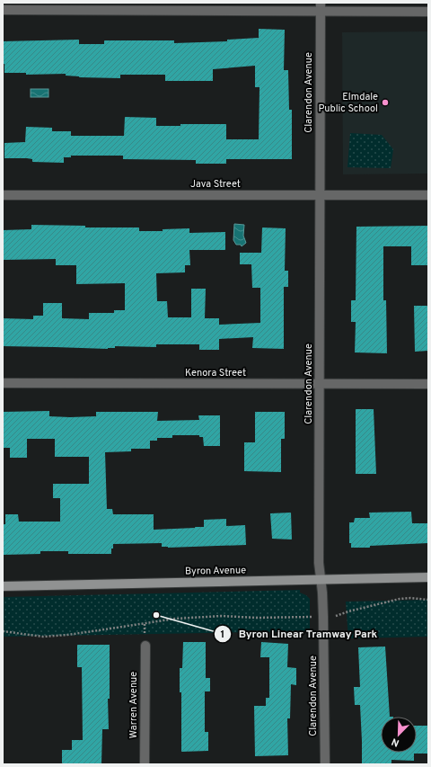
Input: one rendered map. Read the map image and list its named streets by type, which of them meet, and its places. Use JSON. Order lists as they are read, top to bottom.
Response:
{
  "streets": {
    "street": [
      "Clarendon Avenue",
      "Java Street",
      "Kenora Street",
      "Byron Avenue",
      "Warren Avenue"
    ]
  },
  "crossings": [
    ["Clarendon Avenue", "Java Street"],
    ["Clarendon Avenue", "Kenora Street"],
    ["Clarendon Avenue", "Byron Avenue"]
  ],
  "places": ["Elmdale Public School", "Byron Linear Tramway Park"],
  "north": "bottom left"
}
